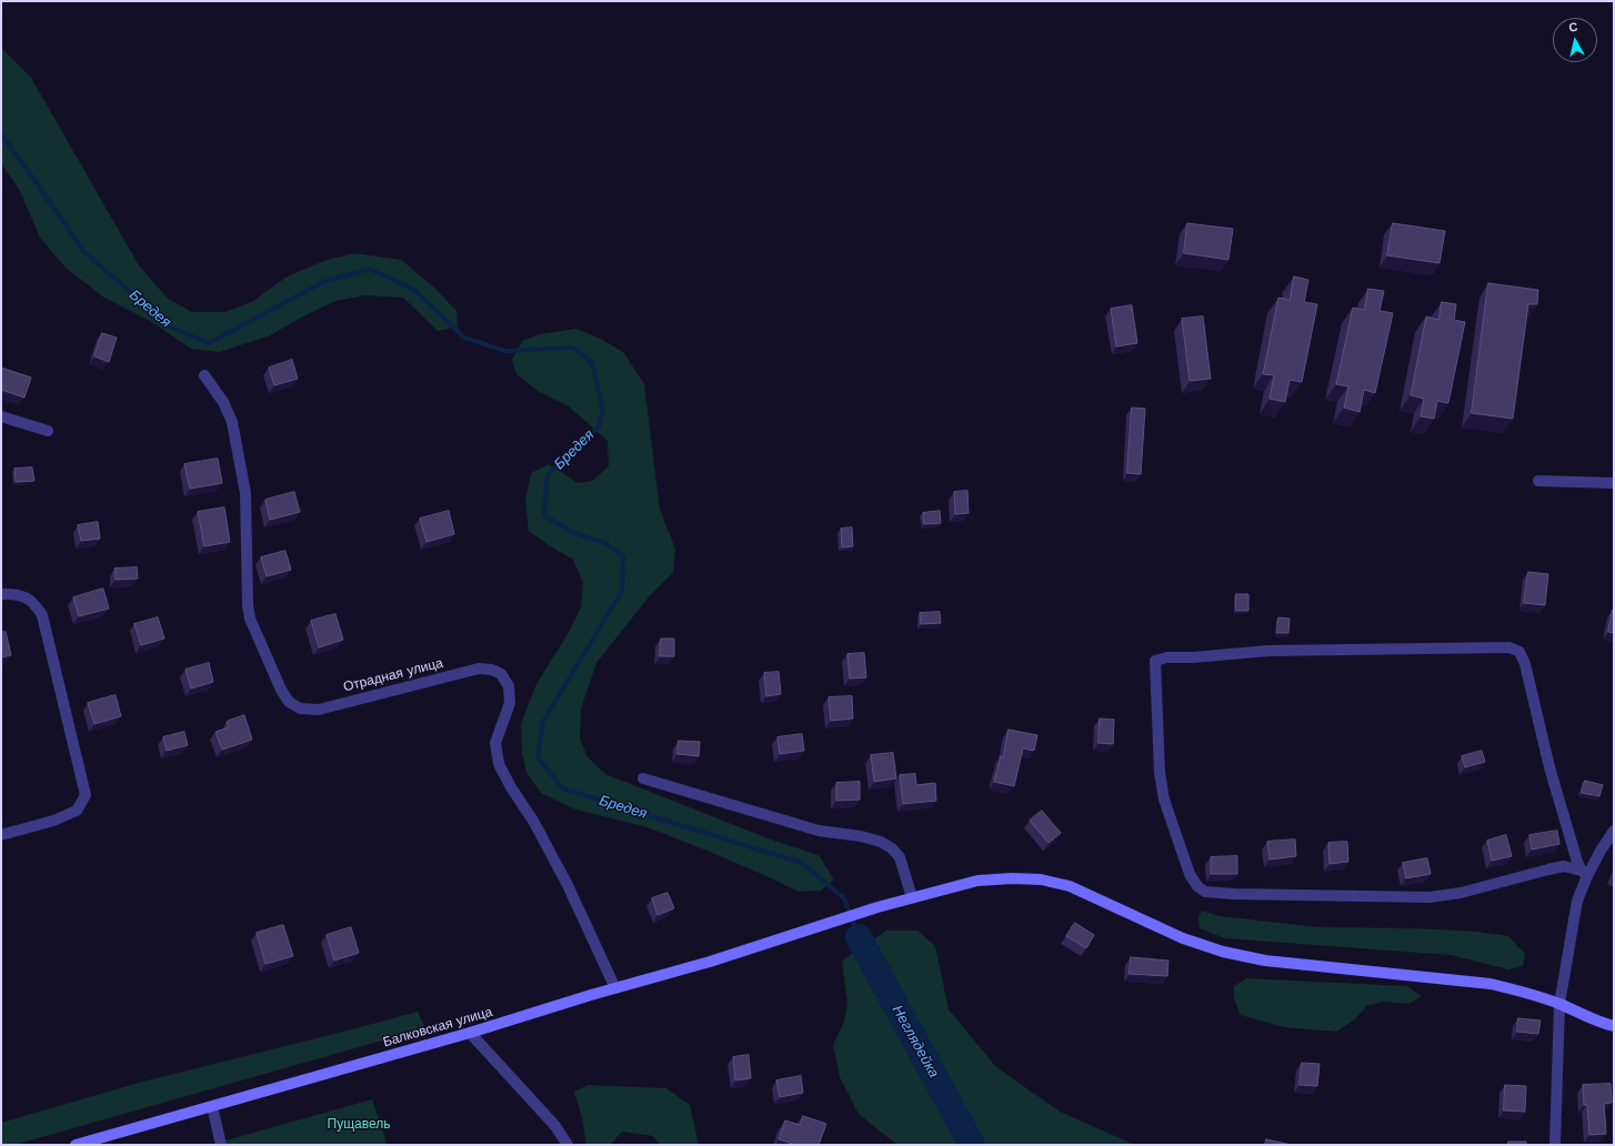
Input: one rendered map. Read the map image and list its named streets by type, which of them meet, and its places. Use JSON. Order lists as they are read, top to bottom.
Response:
{
  "streets": {
    "main road": ["Балковская улица"],
    "street": ["Отрадная улица"]
  },
  "crossings": [
    ["Отрадная улица", "Балковская улица"]
  ],
  "water": ["Бредея", "Неглядейка"],
  "parks": ["Пущавель"],
  "north": "top"
}
